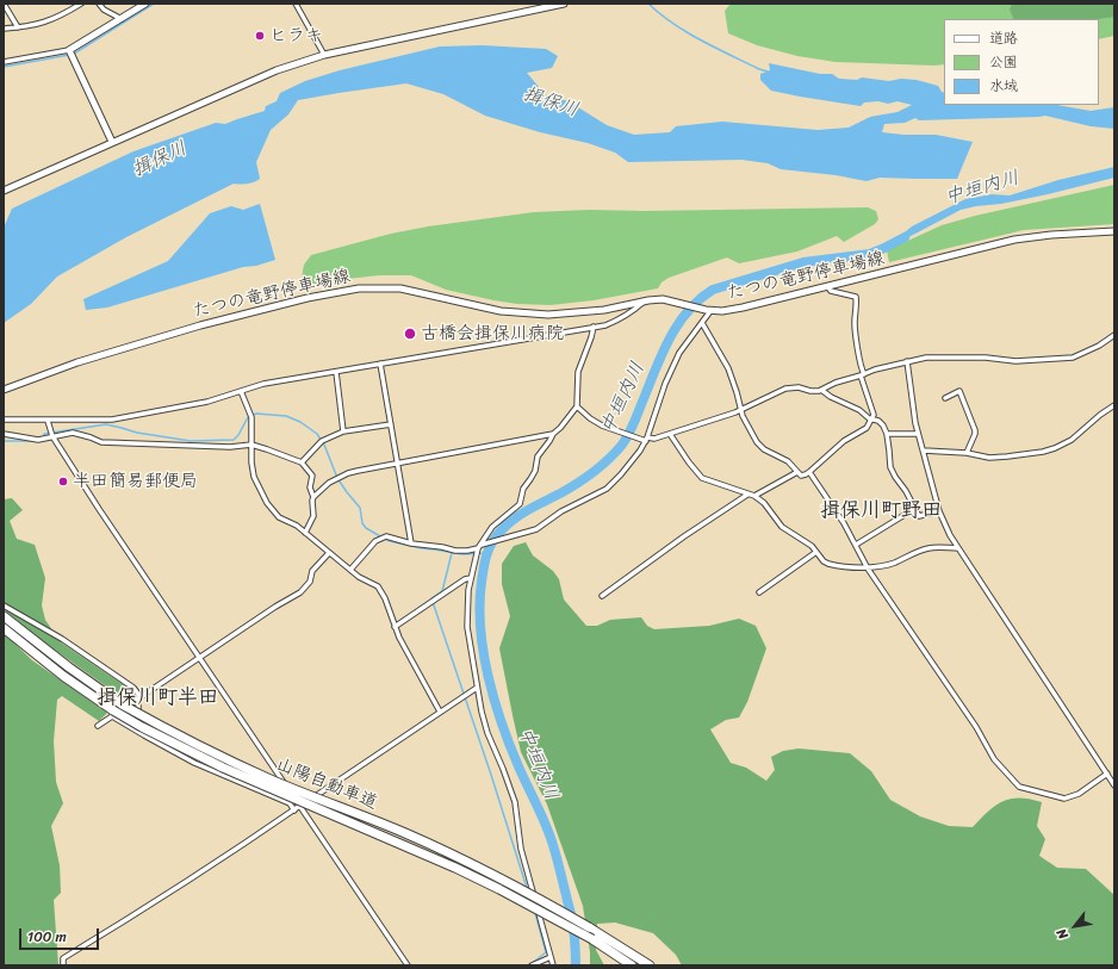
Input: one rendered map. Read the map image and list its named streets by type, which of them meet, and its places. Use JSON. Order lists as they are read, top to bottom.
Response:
{
  "streets": {
    "highway": ["山陽自動車道"],
    "main road": ["たつの竜野停車場線"]
  },
  "districts": ["揖保川町野田", "揖保川町半田"],
  "water": ["揖保川", "中垣内川"],
  "places": ["ヒラキ", "古橋会揖保川病院", "半田簡易郵便局"],
  "legend": ["道路", "公園", "水域"],
  "scale_bar": "100 m",
  "north": "bottom left"
}
